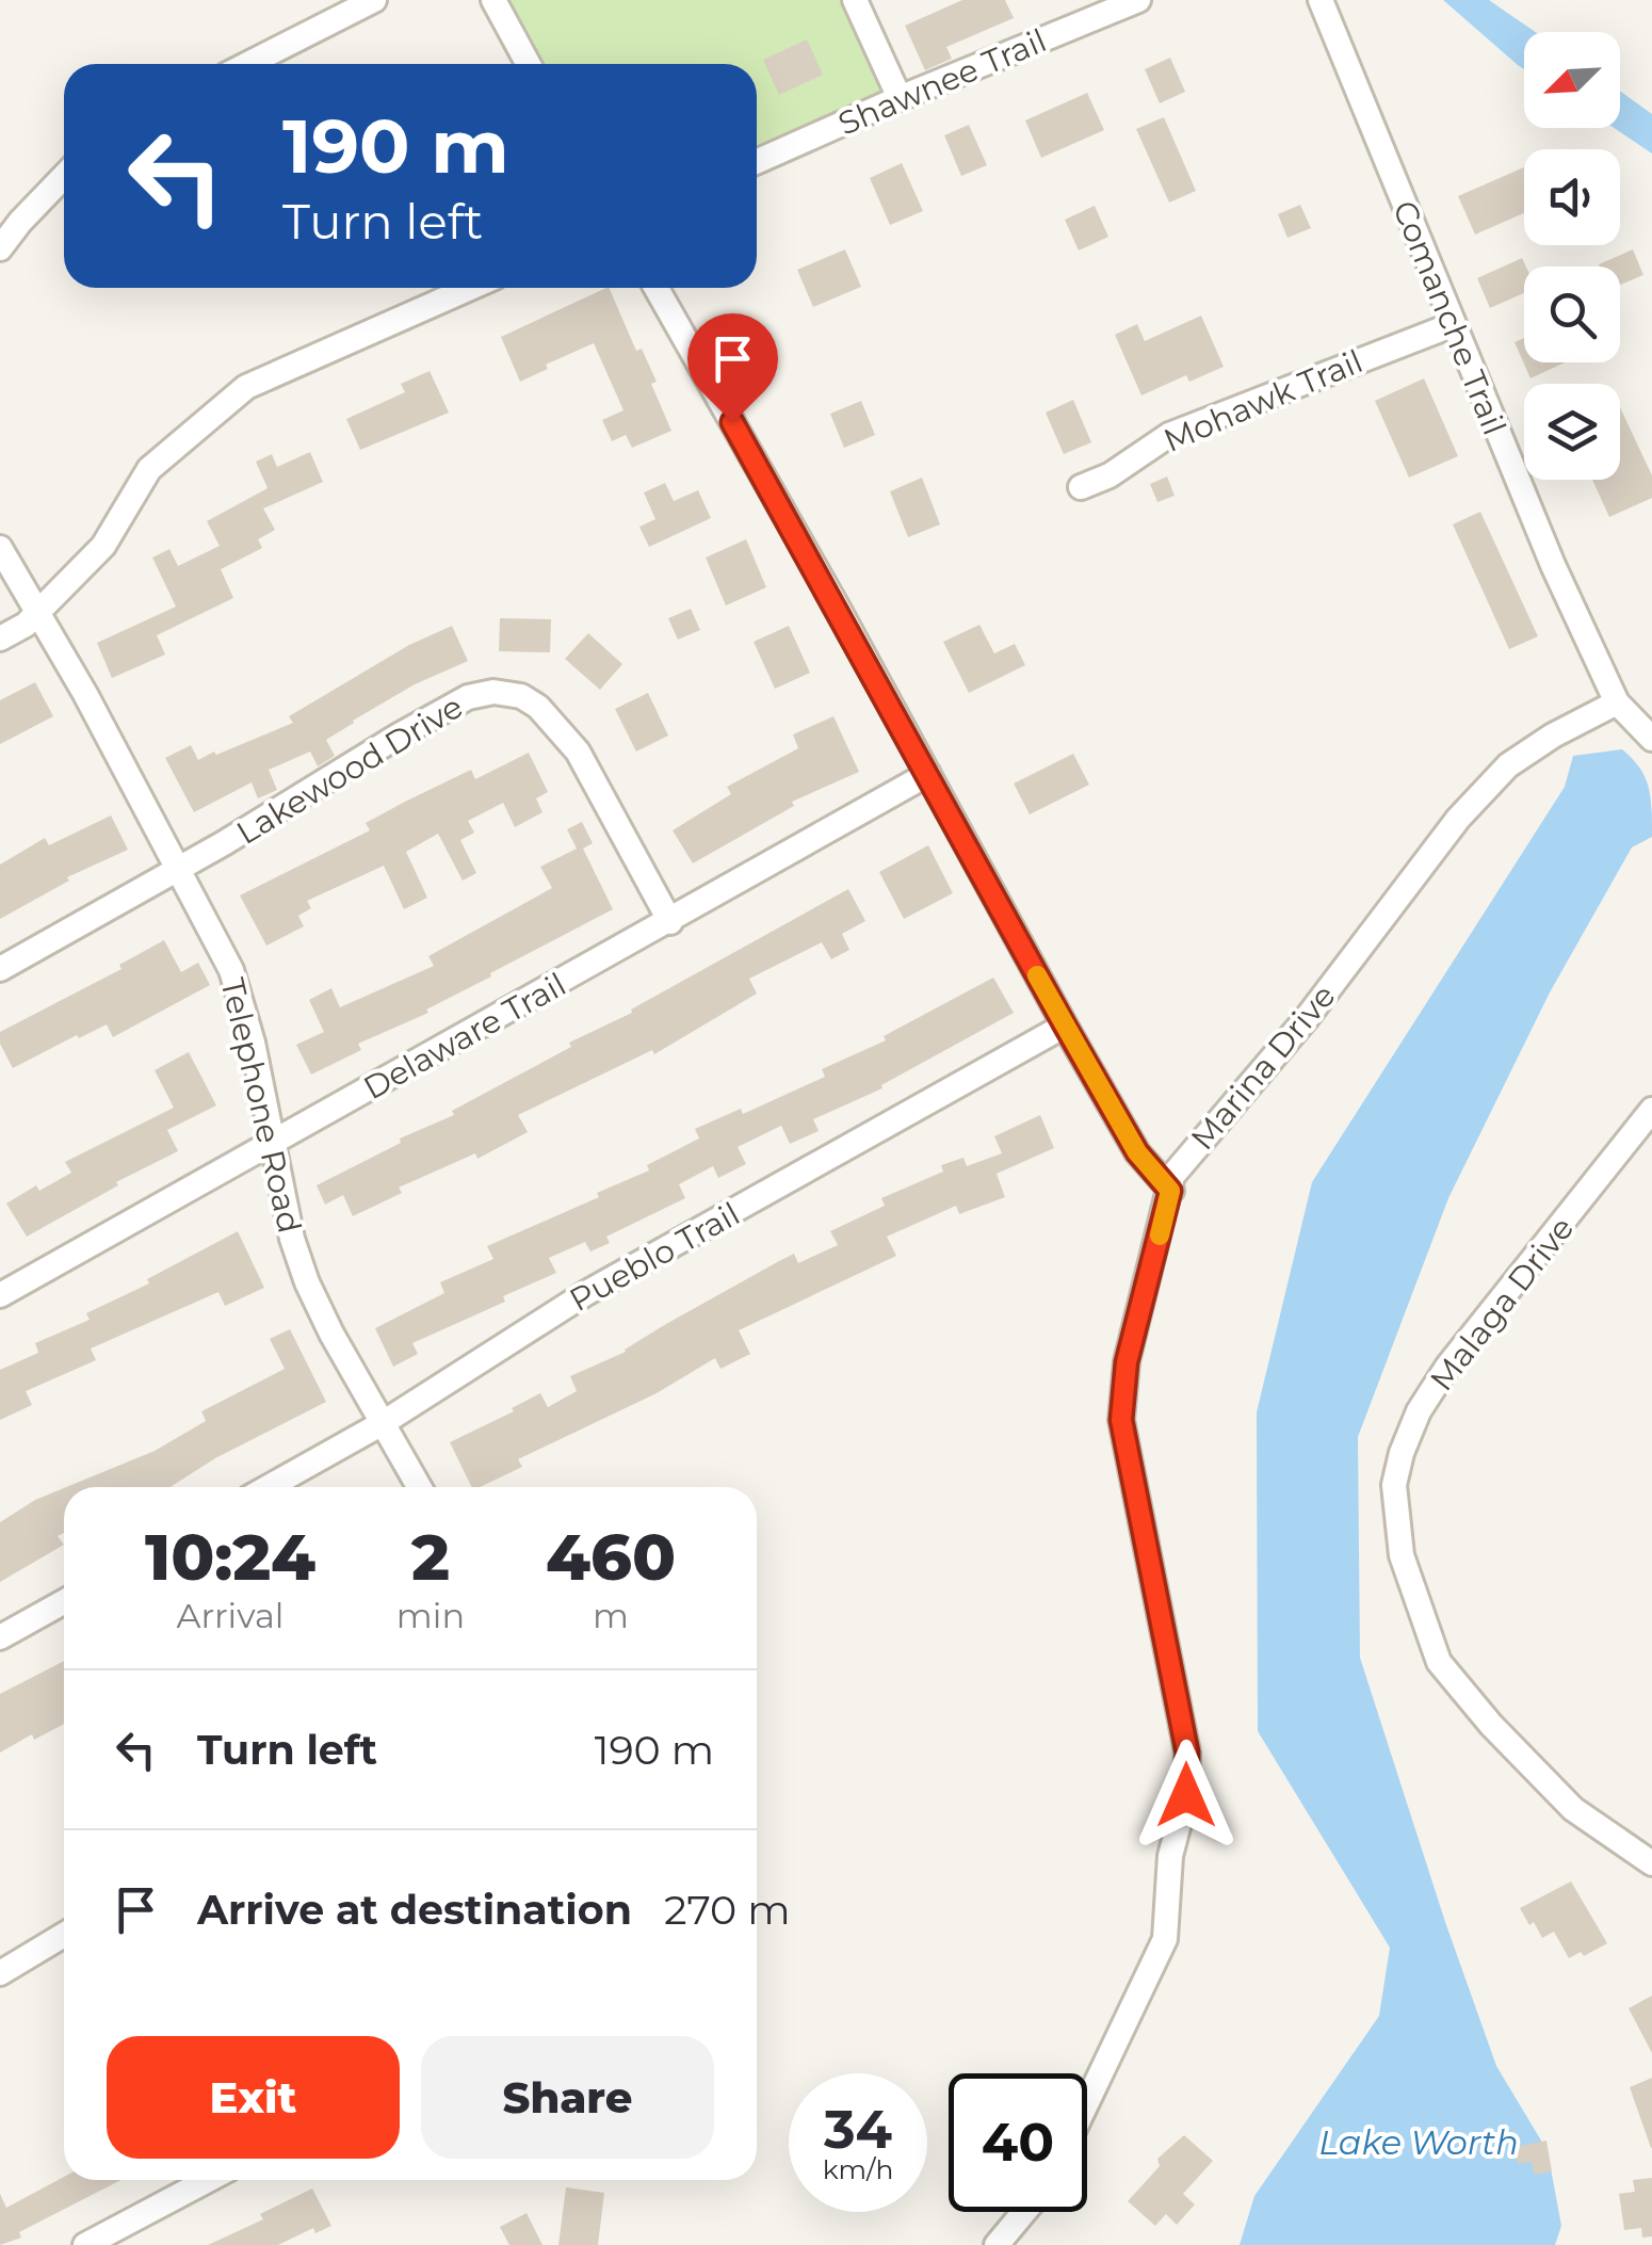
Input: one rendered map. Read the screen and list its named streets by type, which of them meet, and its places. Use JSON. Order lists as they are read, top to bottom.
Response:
{
  "streets": {
    "street": [
      "Shawnee Trail",
      "Comanche Trail",
      "Mohawk Trail",
      "Lakewood Drive",
      "Delaware Trail",
      "Marina Drive",
      "Telephone Road",
      "Pueblo Trail",
      "Malaga Drive"
    ]
  },
  "crossings": [
    ["Comanche Trail", "Mohawk Trail"],
    ["Comanche Trail", "Marina Drive"],
    ["Lakewood Drive", "Delaware Trail"],
    ["Lakewood Drive", "Telephone Road"],
    ["Delaware Trail", "Telephone Road"],
    ["Telephone Road", "Pueblo Trail"]
  ],
  "water": ["Lake Worth"],
  "north": "bottom left",
  "page": {
    "turn": ["190 m", "Turn left"],
    "eta": [
      "10:24",
      "Arrival",
      "2",
      "min",
      "460",
      "m"
    ],
    "list": [
      {
        "name": "Turn left",
        "value": "190 m"
      },
      {
        "name": "Arrive at destination",
        "value": "270 m"
      }
    ],
    "buttons": ["Exit", "Share"],
    "speed": "34 km/h",
    "limit": "40"
  }
}
